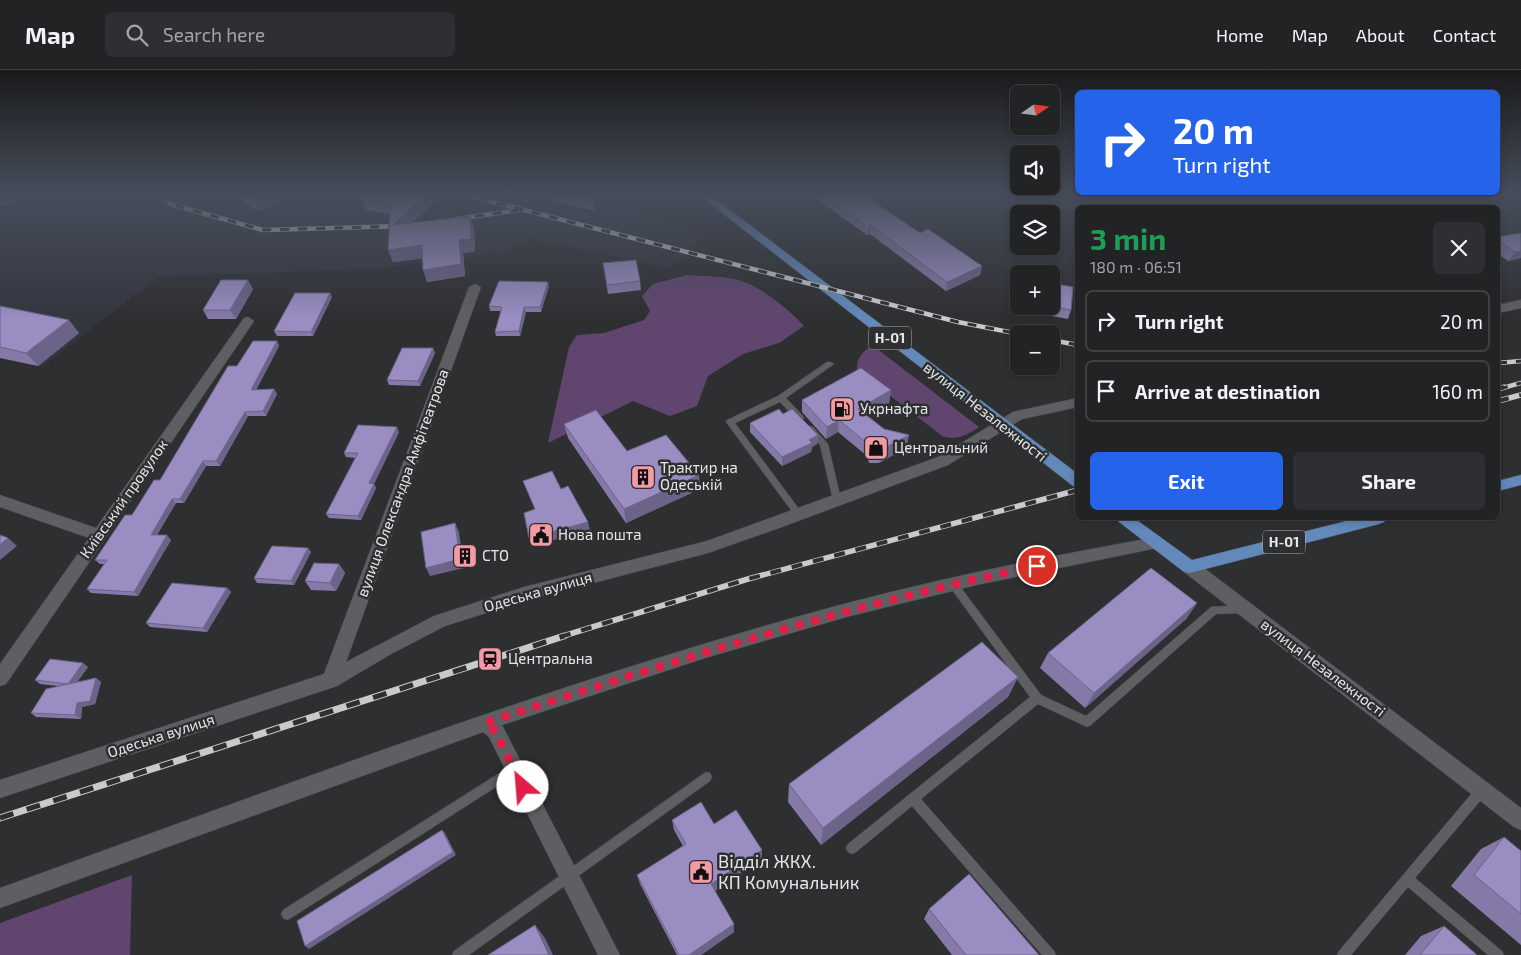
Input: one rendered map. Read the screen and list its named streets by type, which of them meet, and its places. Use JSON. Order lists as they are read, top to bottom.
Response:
{
  "streets": {
    "main road": ["Н-01", "вулиця Незалежності"],
    "street": ["вулиця Олександра Амфітеатрова", "Київський провулок", "Одеська вулиця"]
  },
  "crossings": [
    ["Н-01", "вулиця Незалежності"],
    ["вулиця Незалежності", "Одеська вулиця"],
    ["вулиця Олександра Амфітеатрова", "Одеська вулиця"]
  ],
  "places": {
    "fuel station": ["Укрнафта"],
    "shop": ["Центральний"],
    "building": ["Трактир на Одеській", "СТО"],
    "public building": ["Нова пошта", "Відділ ЖКХ. КП Комунальник"],
    "station": ["Центральна"]
  },
  "north": "right",
  "page": {
    "header": "Map",
    "search": "Search here",
    "nav": [
      "Home",
      "Map",
      "About",
      "Contact"
    ],
    "map_buttons": ["+", "−"],
    "turn": ["20 m", "Turn right"],
    "heading": ["3 min", "180 m · 06:51"],
    "list": [
      {
        "name": "Turn right",
        "value": "20 m"
      },
      {
        "name": "Arrive at destination",
        "value": "160 m"
      }
    ],
    "buttons": ["Exit", "Share"]
  }
}
